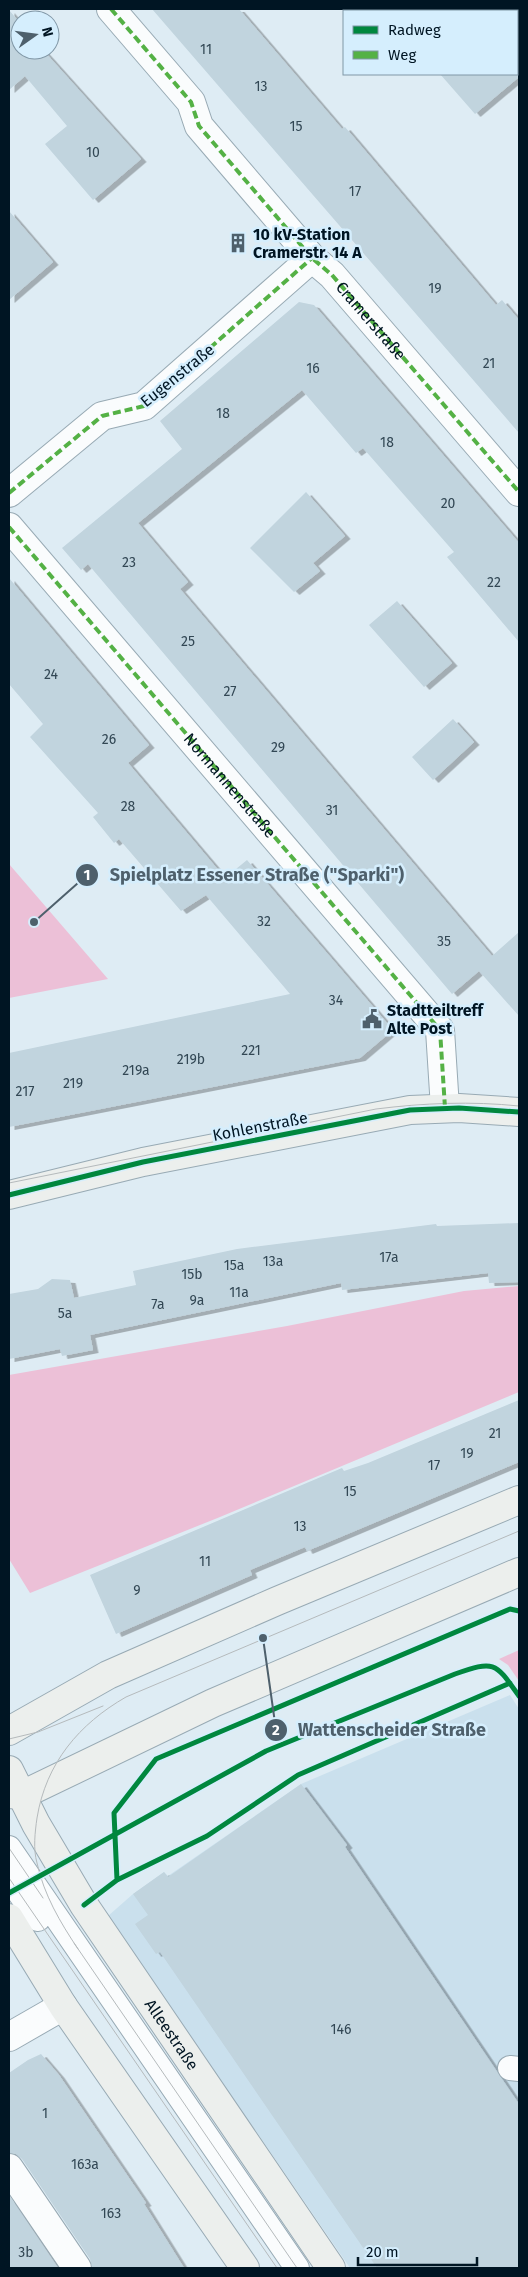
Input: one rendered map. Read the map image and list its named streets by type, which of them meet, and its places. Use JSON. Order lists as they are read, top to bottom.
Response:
{
  "streets": {
    "main road": ["Kohlenstraße", "Alleestraße"],
    "street": ["Cramerstraße", "Eugenstraße", "Normannenstraße"]
  },
  "crossings": [
    ["Cramerstraße", "Eugenstraße"],
    ["Normannenstraße", "Kohlenstraße"]
  ],
  "places": {
    "building": ["10 kV-Station Cramerstr. 14 A"],
    "other": ["Spielplatz Essener Straße (\"Sparki\")", "Wattenscheider Straße"],
    "public building": ["Stadtteiltreff Alte Post"]
  },
  "house_numbers": [
    "11",
    "13",
    "15",
    "10",
    "17",
    "19",
    "21",
    "16",
    "18",
    "18",
    "20",
    "23",
    "22",
    "25",
    "24",
    "27",
    "26",
    "29",
    "28",
    "31",
    "32",
    "35",
    "34",
    "221",
    "219b",
    "219a",
    "219",
    "217",
    "17a",
    "13a",
    "15a",
    "15b",
    "11a",
    "9a",
    "7a",
    "5a",
    "21",
    "19",
    "17",
    "15",
    "13",
    "11",
    "9",
    "146",
    "1",
    "163a",
    "163",
    "3b"
  ],
  "legend": ["Radweg", "Weg"],
  "scale_bar": "20 m",
  "north": "right"
}
